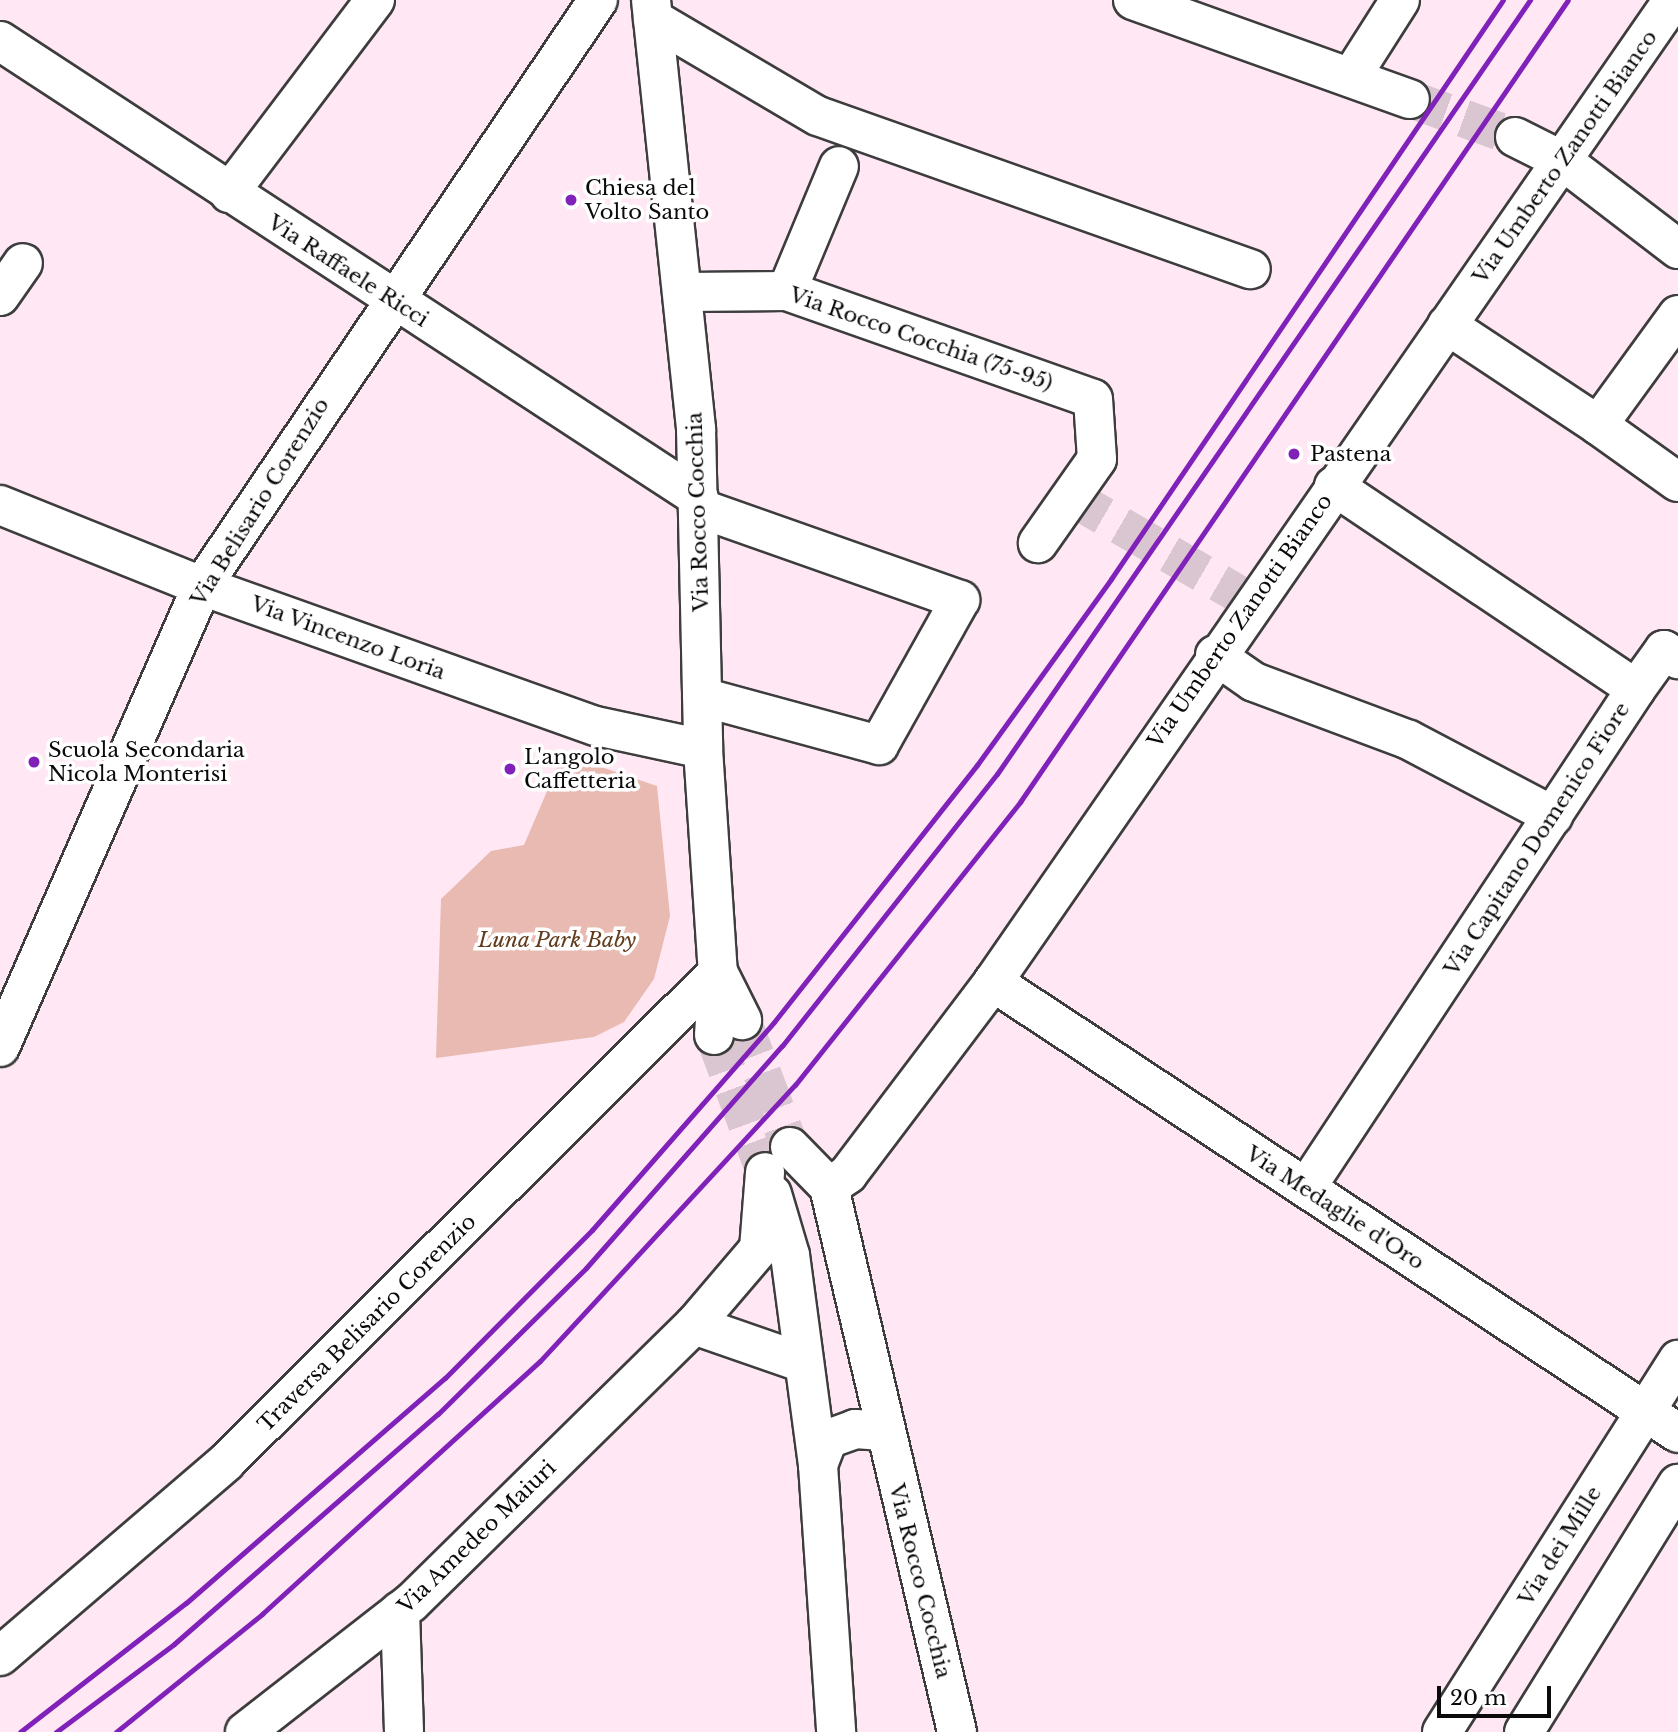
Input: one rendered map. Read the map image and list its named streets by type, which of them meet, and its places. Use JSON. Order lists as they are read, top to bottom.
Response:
{
  "streets": {
    "street": [
      "Via Umberto Zanotti Bianco",
      "Via Raffaele Ricci",
      "Via Rocco Cocchia (75-95)",
      "Via Belisario Corenzio",
      "Via Rocco Cocchia",
      "Via Vincenzo Loria",
      "Via Capitano Domenico Fiore",
      "Via Medaglie d'Oro",
      "Traversa Belisario Corenzio",
      "Via Amedeo Maiuri",
      "Via dei Mille"
    ]
  },
  "crossings": [
    ["Via Umberto Zanotti Bianco", "Via Rocco Cocchia"],
    ["Via Umberto Zanotti Bianco", "Via Capitano Domenico Fiore"],
    ["Via Umberto Zanotti Bianco", "Via Medaglie d'Oro"],
    ["Via Raffaele Ricci", "Via Belisario Corenzio"],
    ["Via Raffaele Ricci", "Via Rocco Cocchia"],
    ["Via Rocco Cocchia (75-95)", "Via Rocco Cocchia"],
    ["Via Belisario Corenzio", "Via Vincenzo Loria"],
    ["Via Rocco Cocchia", "Via Vincenzo Loria"],
    ["Via Rocco Cocchia", "Traversa Belisario Corenzio"],
    ["Via Capitano Domenico Fiore", "Via Medaglie d'Oro"],
    ["Via Medaglie d'Oro", "Via dei Mille"]
  ],
  "parks": ["Luna Park Baby"],
  "places": [
    "Chiesa del Volto Santo",
    "Pastena",
    "Scuola Secondaria Nicola Monterisi",
    "L'angolo Caffetteria"
  ],
  "scale_bar": "20 m"
}
